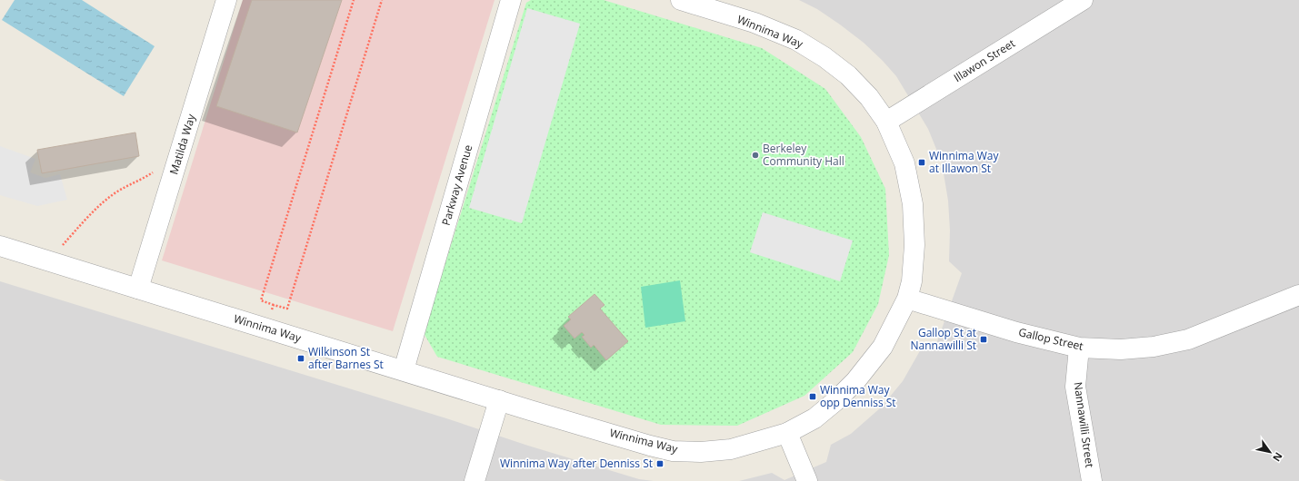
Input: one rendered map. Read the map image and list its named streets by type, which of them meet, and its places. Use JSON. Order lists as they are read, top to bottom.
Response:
{
  "streets": {
    "street": [
      "Winnima Way",
      "Illawon Street",
      "Matilda Way",
      "Parkway Avenue",
      "Gallop Street",
      "Nannawilli Street"
    ]
  },
  "crossings": [
    ["Winnima Way", "Illawon Street"],
    ["Winnima Way", "Matilda Way"],
    ["Winnima Way", "Parkway Avenue"],
    ["Winnima Way", "Gallop Street"],
    ["Gallop Street", "Nannawilli Street"]
  ],
  "places": {
    "other": ["Berkeley Community Hall"],
    "transit": [
      "Winnima Way at Illawon St",
      "Gallop St at Nannawilli St",
      "Wilkinson St after Barnes St",
      "Winnima Way opp Denniss St",
      "Winnima Way after Denniss St"
    ]
  },
  "north": "bottom right"
}
